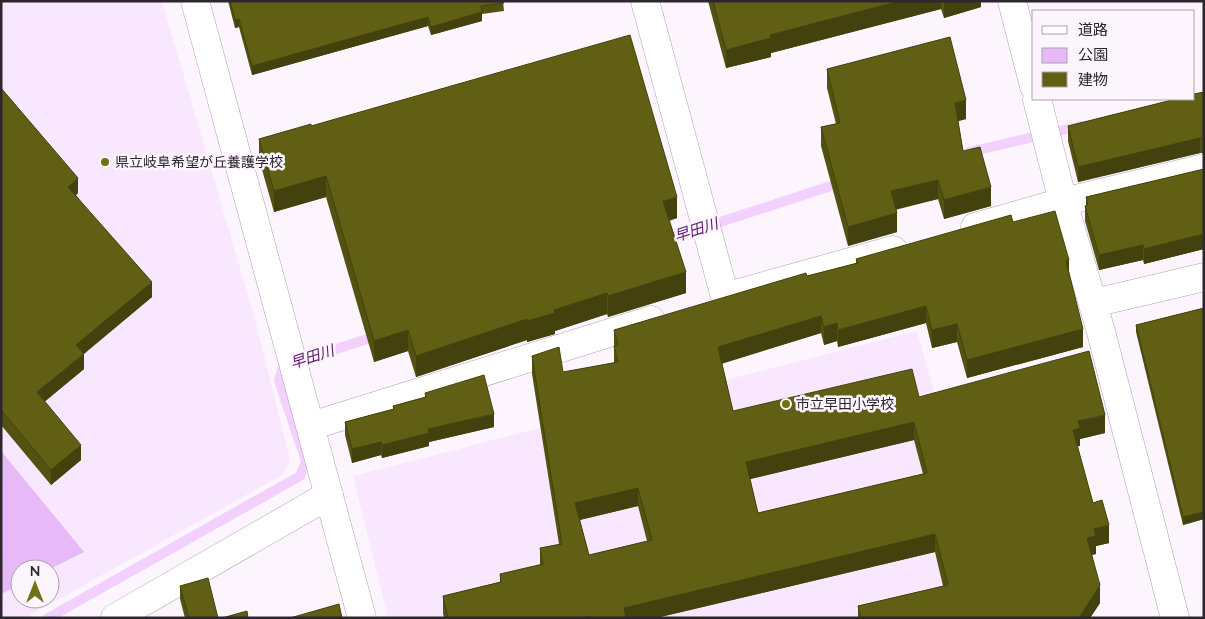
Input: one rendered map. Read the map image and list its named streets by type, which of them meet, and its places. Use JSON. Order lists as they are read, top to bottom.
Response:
{
  "water": ["早田川"],
  "places": ["県立岐阜希望が丘養護学校", "市立早田小学校"],
  "legend": ["道路", "公園", "建物"],
  "north": "top"
}
